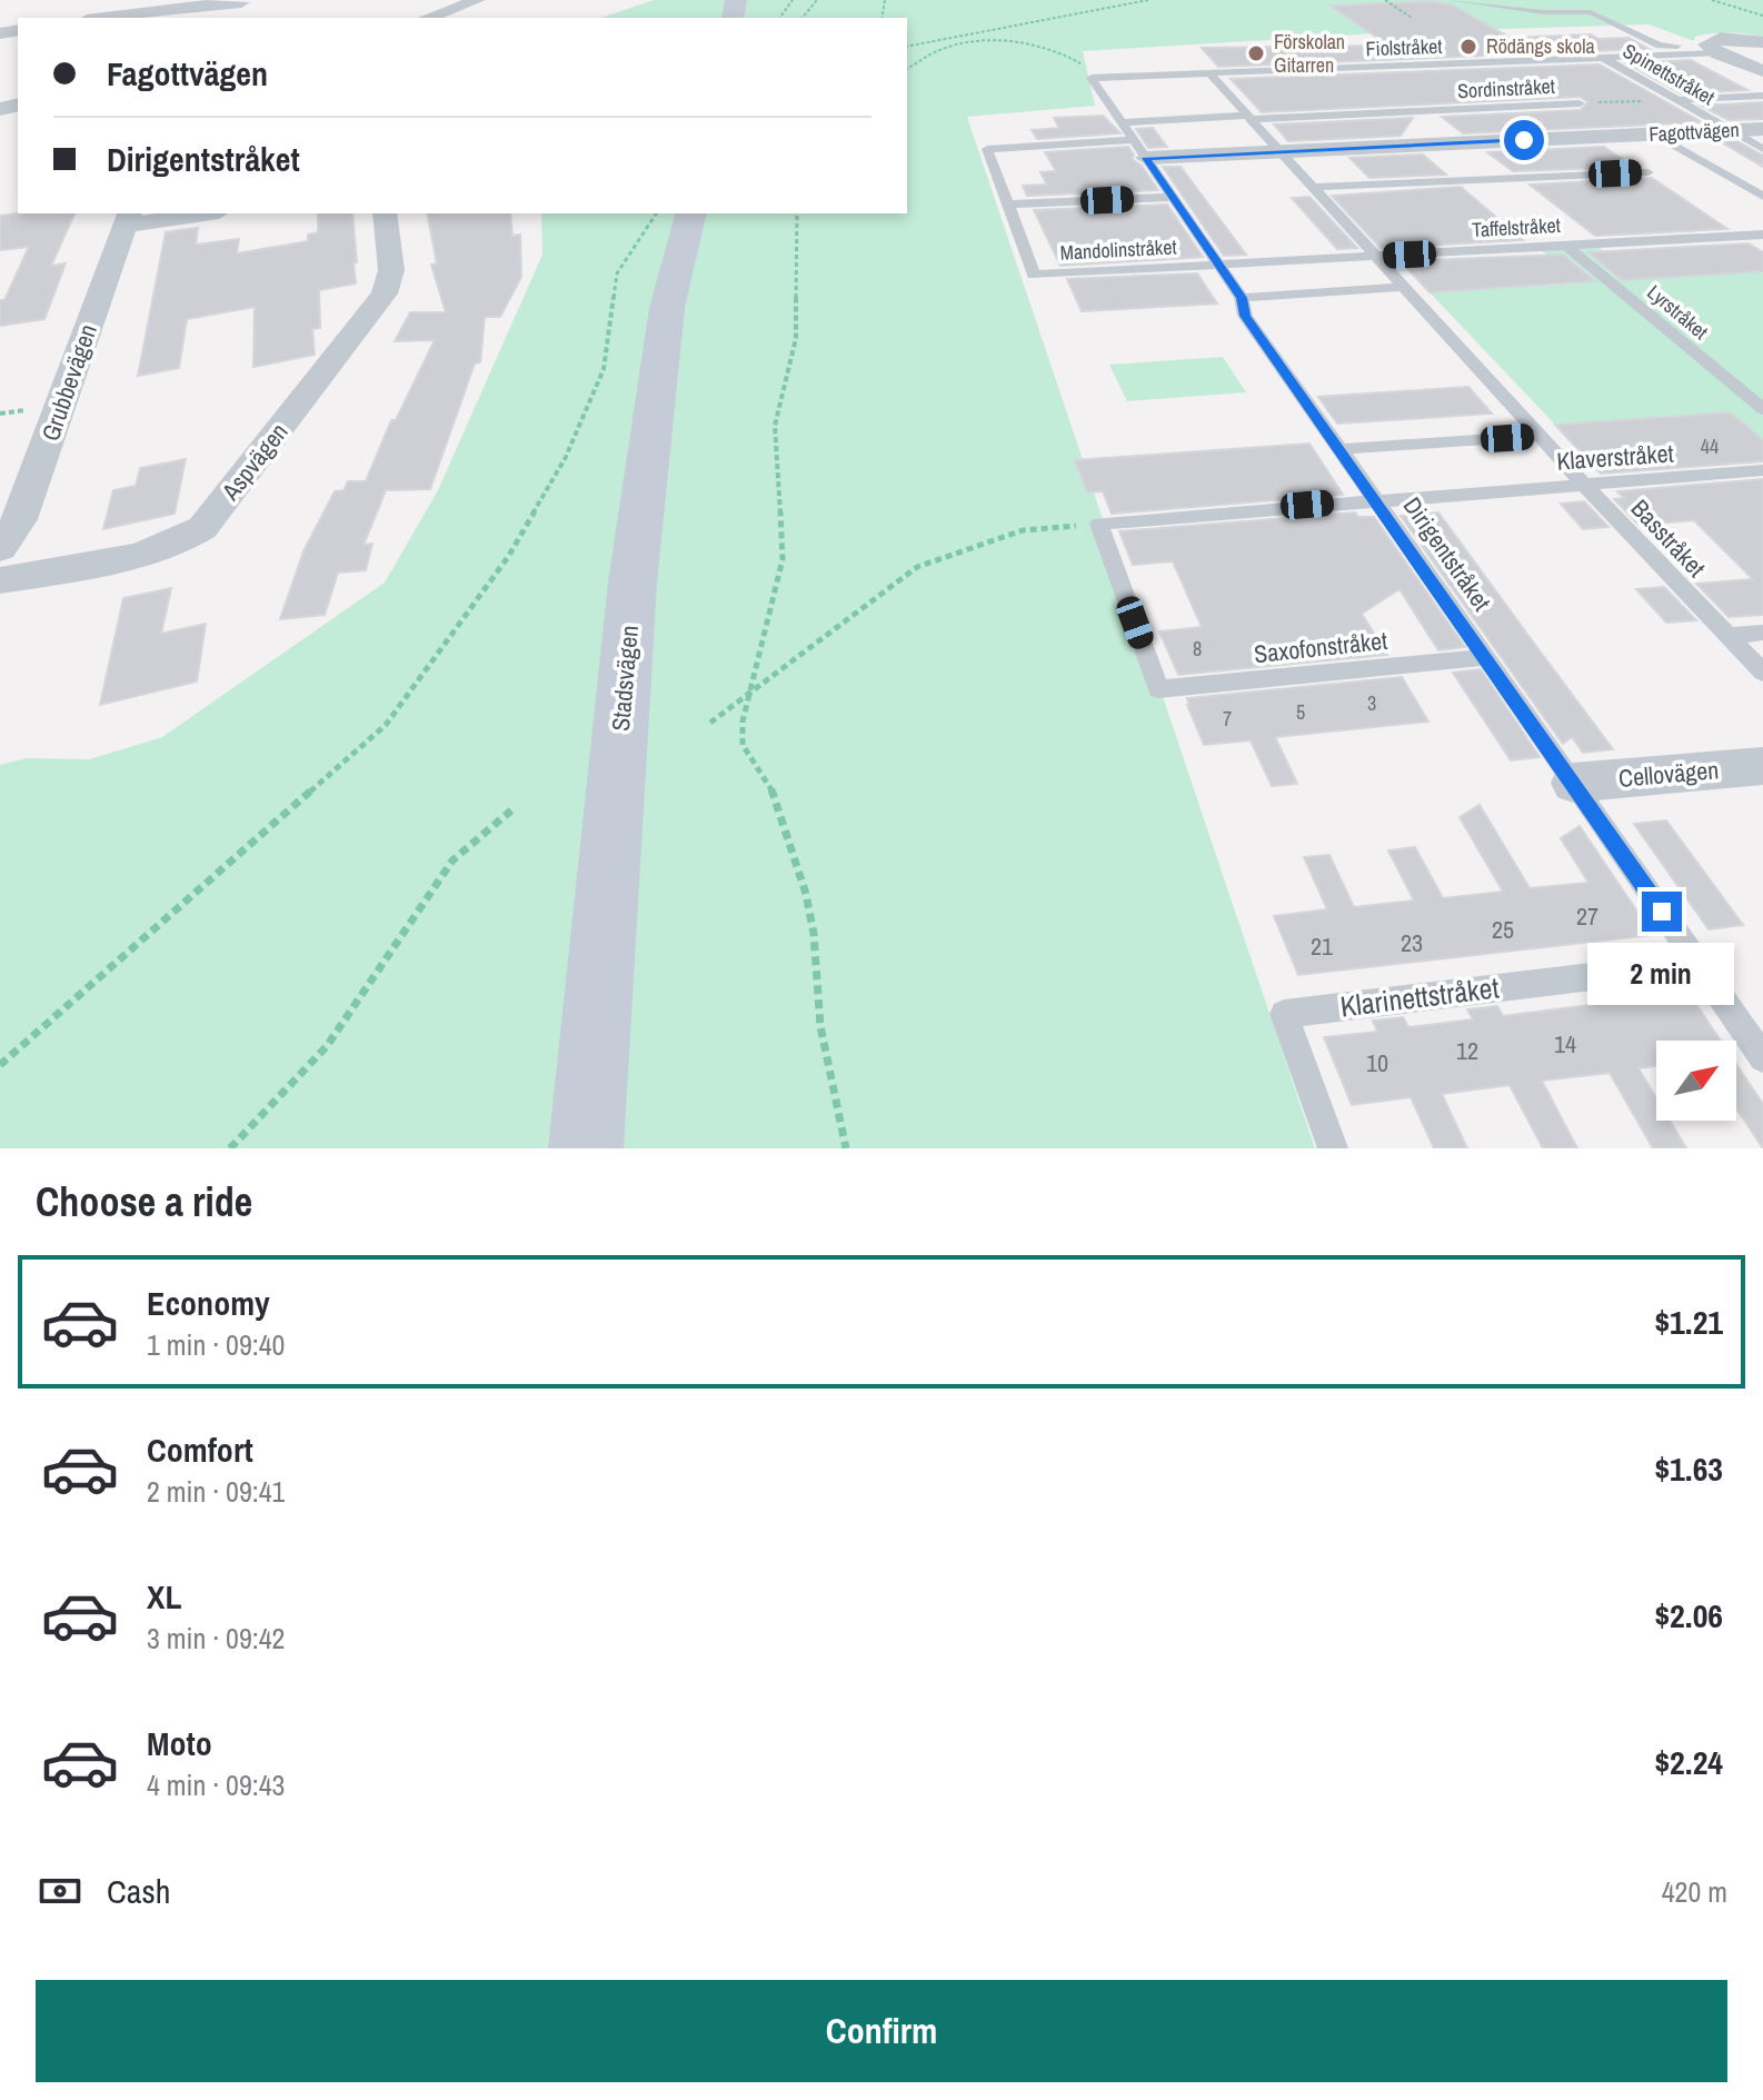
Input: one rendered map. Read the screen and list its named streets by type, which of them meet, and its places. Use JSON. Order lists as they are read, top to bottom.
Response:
{
  "streets": {
    "main road": ["Stadsvägen"],
    "street": [
      "Fagottvägen",
      "Grubbevägen",
      "Aspvägen",
      "Cellovägen"
    ],
    "lane": [
      "Fiolstråket",
      "Spinettstråket",
      "Sordinstråket",
      "Taffelstråket",
      "Mandolinstråket",
      "Lyrstråket",
      "Klaverstråket",
      "Basstråket",
      "Dirigentstråket",
      "Saxofonstråket",
      "Klarinettstråket"
    ]
  },
  "crossings": [
    ["Fiolstråket", "Spinettstråket"],
    ["Fiolstråket", "Basstråket"],
    ["Fiolstråket", "Dirigentstråket"],
    ["Spinettstråket", "Sordinstråket"],
    ["Spinettstråket", "Fagottvägen"],
    ["Sordinstråket", "Basstråket"],
    ["Sordinstråket", "Dirigentstråket"],
    ["Fagottvägen", "Mandolinstråket"],
    ["Fagottvägen", "Basstråket"],
    ["Fagottvägen", "Dirigentstråket"],
    ["Taffelstråket", "Mandolinstråket"],
    ["Taffelstråket", "Lyrstråket"],
    ["Taffelstråket", "Basstråket"],
    ["Taffelstråket", "Dirigentstråket"],
    ["Mandolinstråket", "Dirigentstråket"],
    ["Klaverstråket", "Basstråket"],
    ["Klaverstråket", "Dirigentstråket"],
    ["Klaverstråket", "Saxofonstråket"],
    ["Dirigentstråket", "Saxofonstråket"],
    ["Dirigentstråket", "Cellovägen"],
    ["Dirigentstråket", "Klarinettstråket"]
  ],
  "places": ["Rödängs skola", "Förskolan Gitarren"],
  "house_numbers": [
    "44",
    "8",
    "3",
    "5",
    "7",
    "27",
    "25",
    "23",
    "21",
    "14",
    "12",
    "10"
  ],
  "north": "top right",
  "page": {
    "banner": ["Fagottvägen", "Dirigentstråket"],
    "bubble": "2 min",
    "heading": "Choose a ride",
    "list": [
      {
        "name": "Economy",
        "note": "1 min · 09:40",
        "value": "$1.21"
      },
      {
        "name": "Comfort",
        "note": "2 min · 09:41",
        "value": "$1.63"
      },
      {
        "name": "XL",
        "note": "3 min · 09:42",
        "value": "$2.06"
      },
      {
        "name": "Moto",
        "note": "4 min · 09:43",
        "value": "$2.24"
      }
    ],
    "pay": ["Cash", "420 m"],
    "buttons": "Confirm"
  }
}
